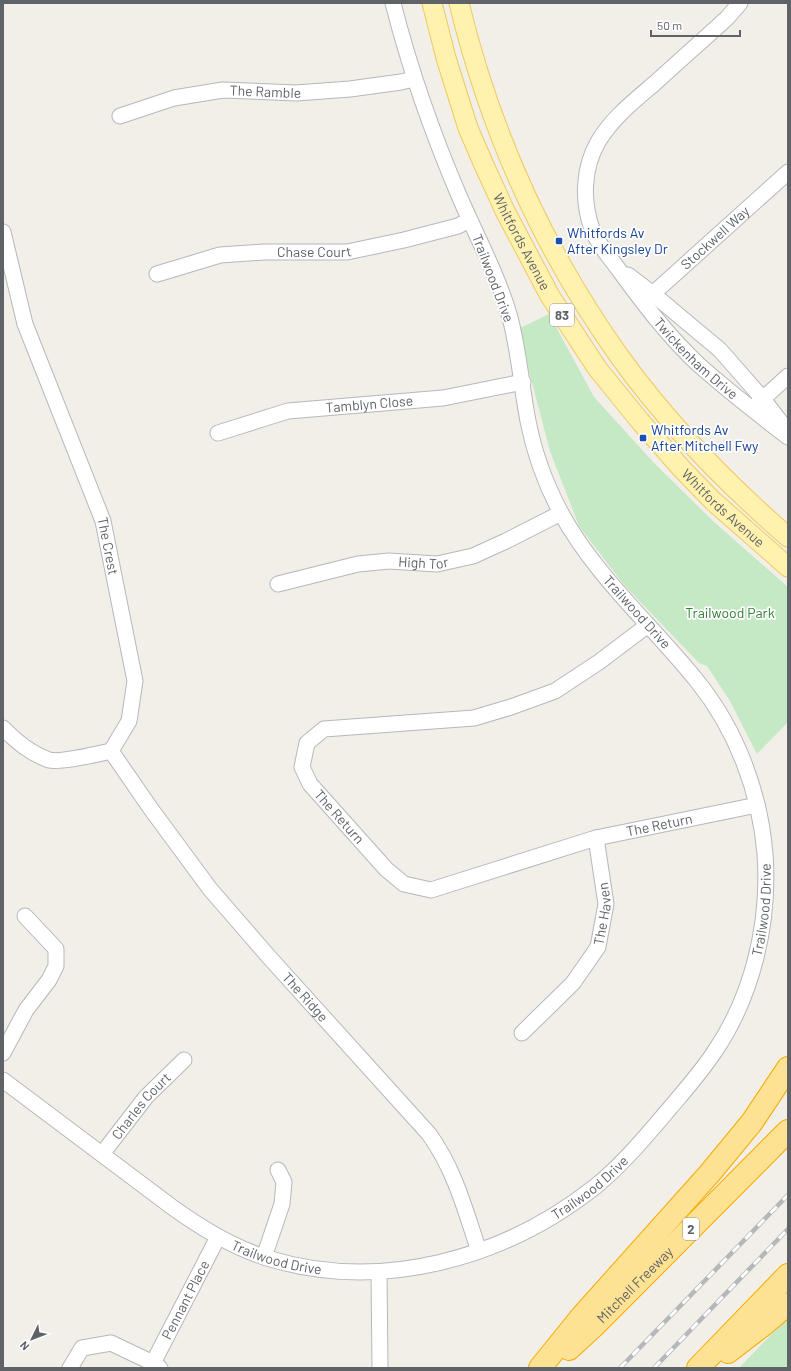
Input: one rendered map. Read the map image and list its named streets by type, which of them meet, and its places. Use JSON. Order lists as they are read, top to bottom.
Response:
{
  "streets": {
    "highway": ["2", "Mitchell Freeway"],
    "main road": ["Whitfords Avenue", "83"],
    "street": [
      "The Ramble",
      "Stockwell Way",
      "Chase Court",
      "Trailwood Drive",
      "Twickenham Drive",
      "Tamblyn Close",
      "The Crest",
      "High Tor",
      "The Return",
      "The Haven",
      "The Ridge",
      "Charles Court",
      "Pennant Place"
    ]
  },
  "crossings": [
    ["The Ramble", "Trailwood Drive"],
    ["Stockwell Way", "Twickenham Drive"],
    ["Chase Court", "Trailwood Drive"],
    ["Trailwood Drive", "Tamblyn Close"],
    ["Trailwood Drive", "High Tor"],
    ["Trailwood Drive", "The Return"],
    ["Trailwood Drive", "The Ridge"],
    ["Trailwood Drive", "Charles Court"],
    ["Trailwood Drive", "Pennant Place"],
    ["The Crest", "The Ridge"],
    ["The Return", "The Haven"]
  ],
  "parks": ["Trailwood Park"],
  "places": {
    "transit": ["Whitfords Av After Kingsley Dr", "Whitfords Av After Mitchell Fwy"]
  },
  "scale_bar": "50 m",
  "north": "bottom left"
}
